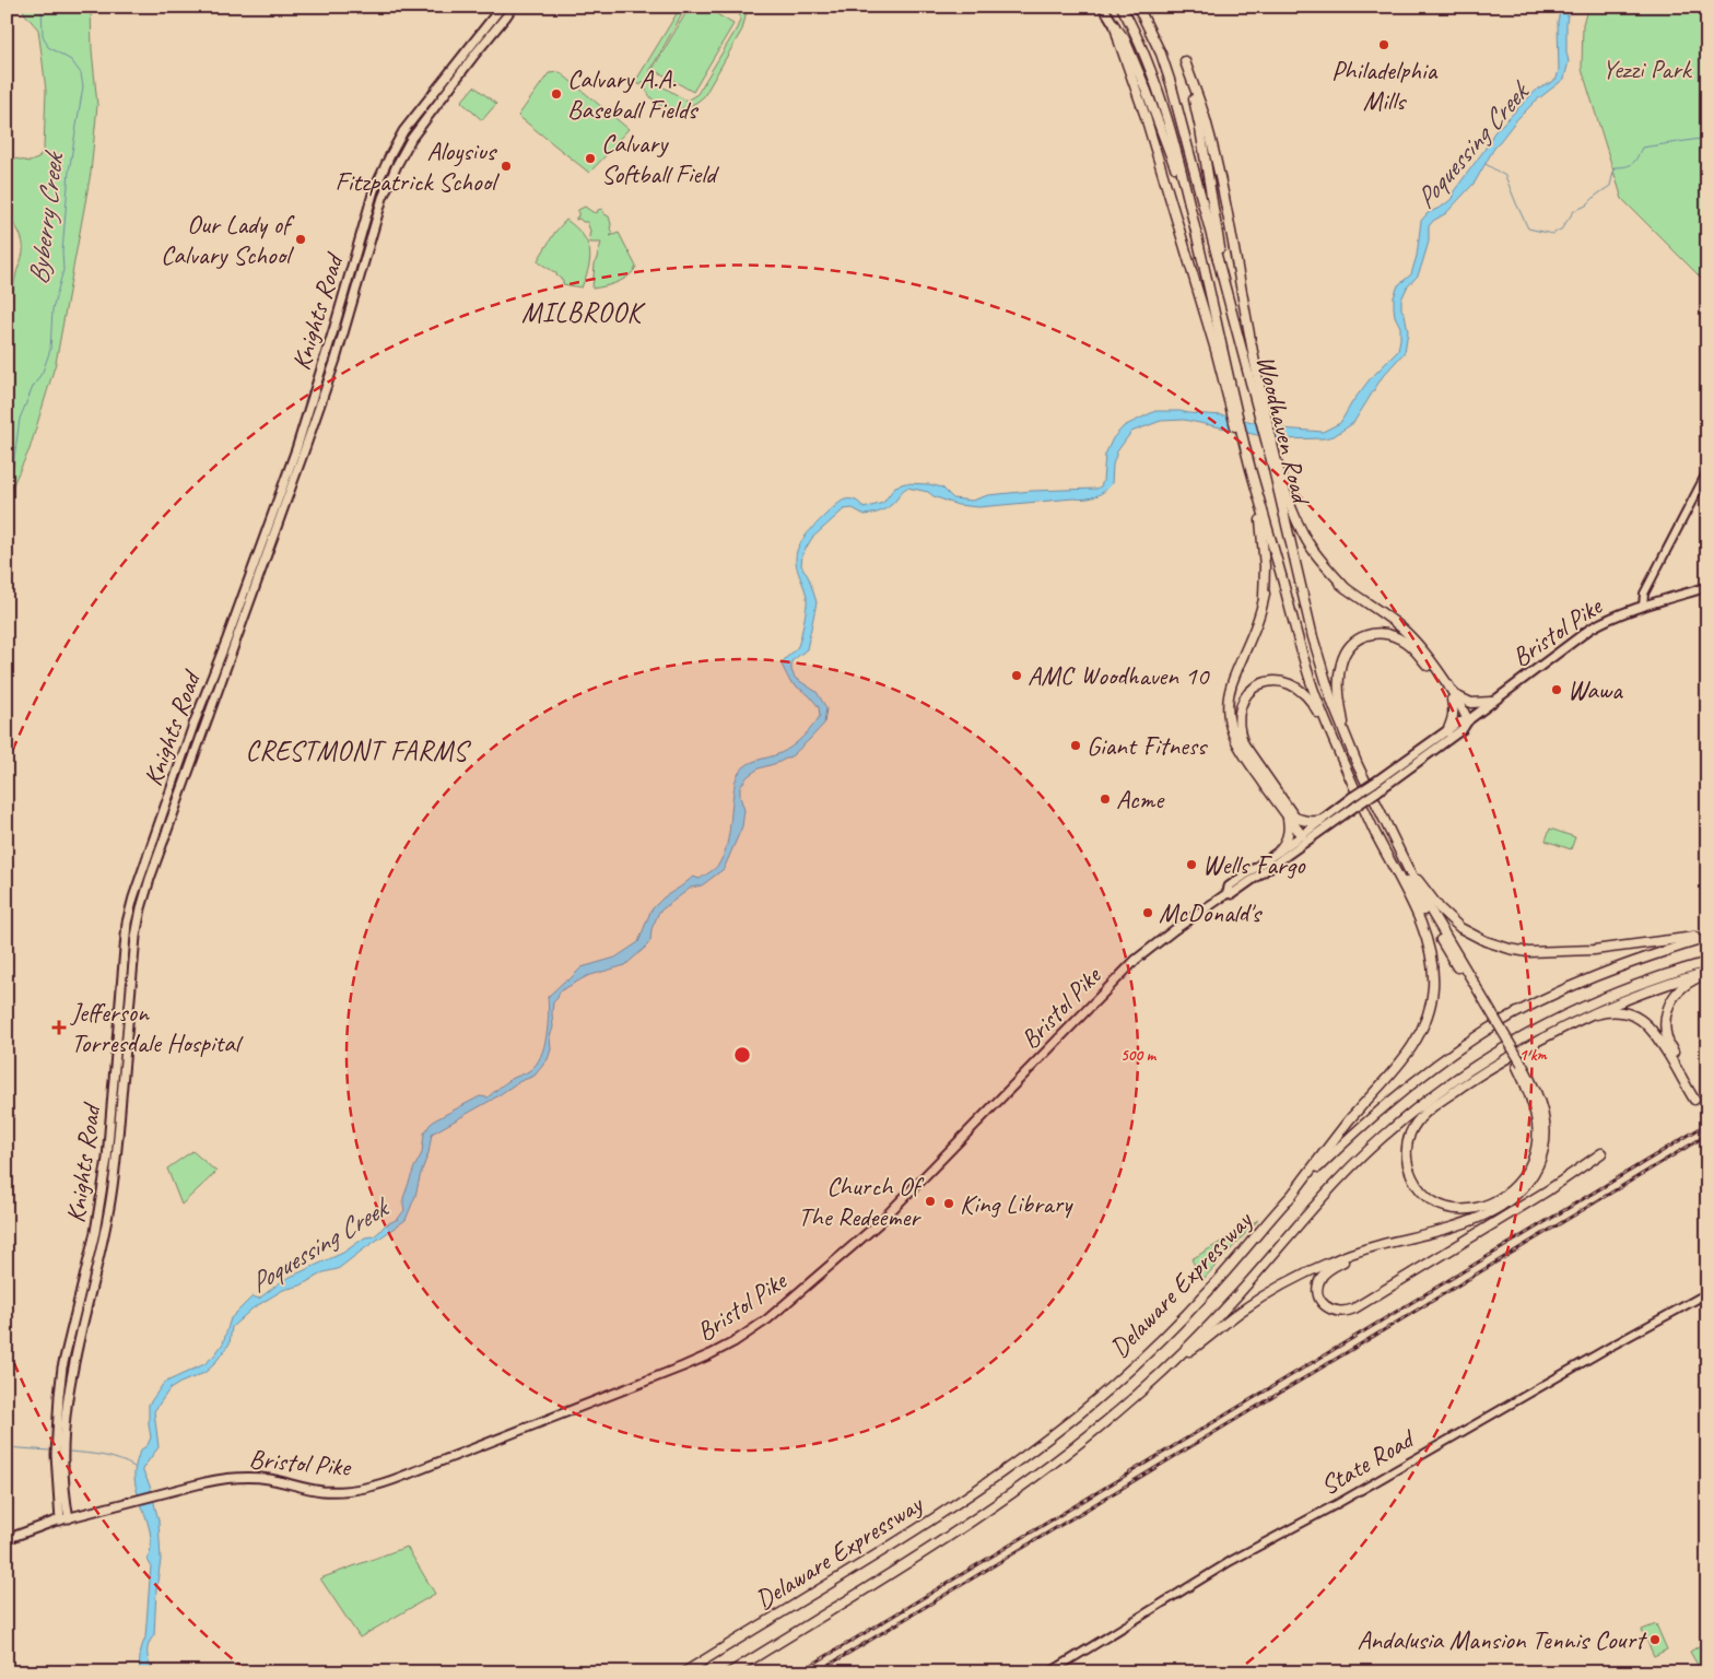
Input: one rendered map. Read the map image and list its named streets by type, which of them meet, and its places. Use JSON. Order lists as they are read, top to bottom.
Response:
{
  "streets": {
    "highway": ["Woodhaven Road", "Delaware Expressway"],
    "main road": ["Knights Road", "Bristol Pike", "State Road"]
  },
  "crossings": [
    ["Knights Road", "Bristol Pike"]
  ],
  "districts": ["MILBROOK", "CRESTMONT FARMS"],
  "water": ["Poquessing Creek", "Byberry Creek"],
  "parks": ["Yezzi Park"],
  "places": {
    "other": [
      "Philadelphia Mills",
      "Calvary A.A. Baseball Fields",
      "Calvary Softball Field",
      "Aloysius Fitzpatrick School",
      "Our Lady of Calvary School",
      "AMC Woodhaven 10",
      "Wawa",
      "Giant Fitness",
      "Acme",
      "Wells Fargo",
      "McDonald's",
      "Church Of The Redeemer",
      "King Library",
      "Andalusia Mansion Tennis Court"
    ],
    "health": ["Jefferson Torresdale Hospital"]
  },
  "rings": ["500 m", "1 km"]
}
